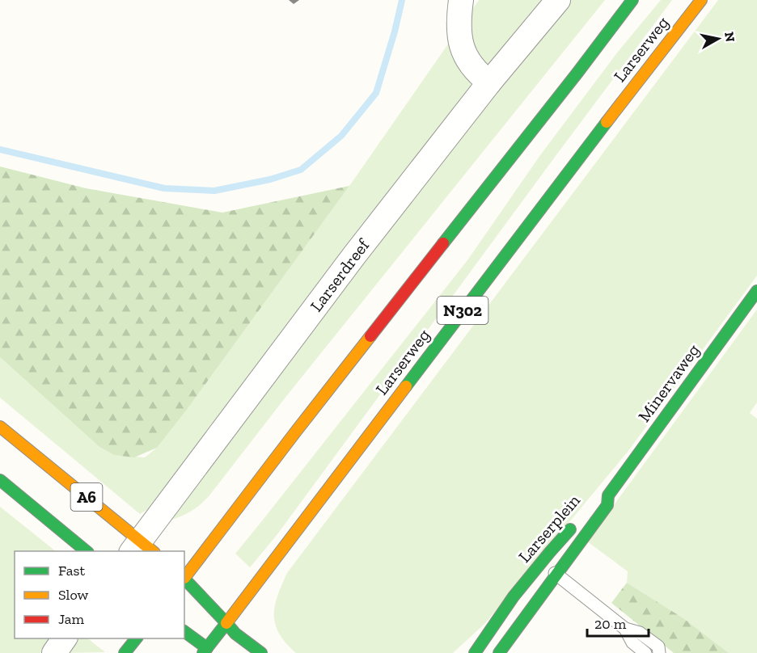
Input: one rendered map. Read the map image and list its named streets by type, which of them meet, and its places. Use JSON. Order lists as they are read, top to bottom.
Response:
{
  "streets": {
    "main road": [
      "Larserweg",
      "N302",
      "Minervaweg",
      "A6",
      "Larserplein"
    ],
    "street": ["Larserdreef"]
  },
  "crossings": [
    ["Larserdreef", "A6"],
    ["Minervaweg", "Larserplein"]
  ],
  "legend": ["Fast", "Slow", "Jam"],
  "scale_bar": "20 m",
  "north": "right"
}
